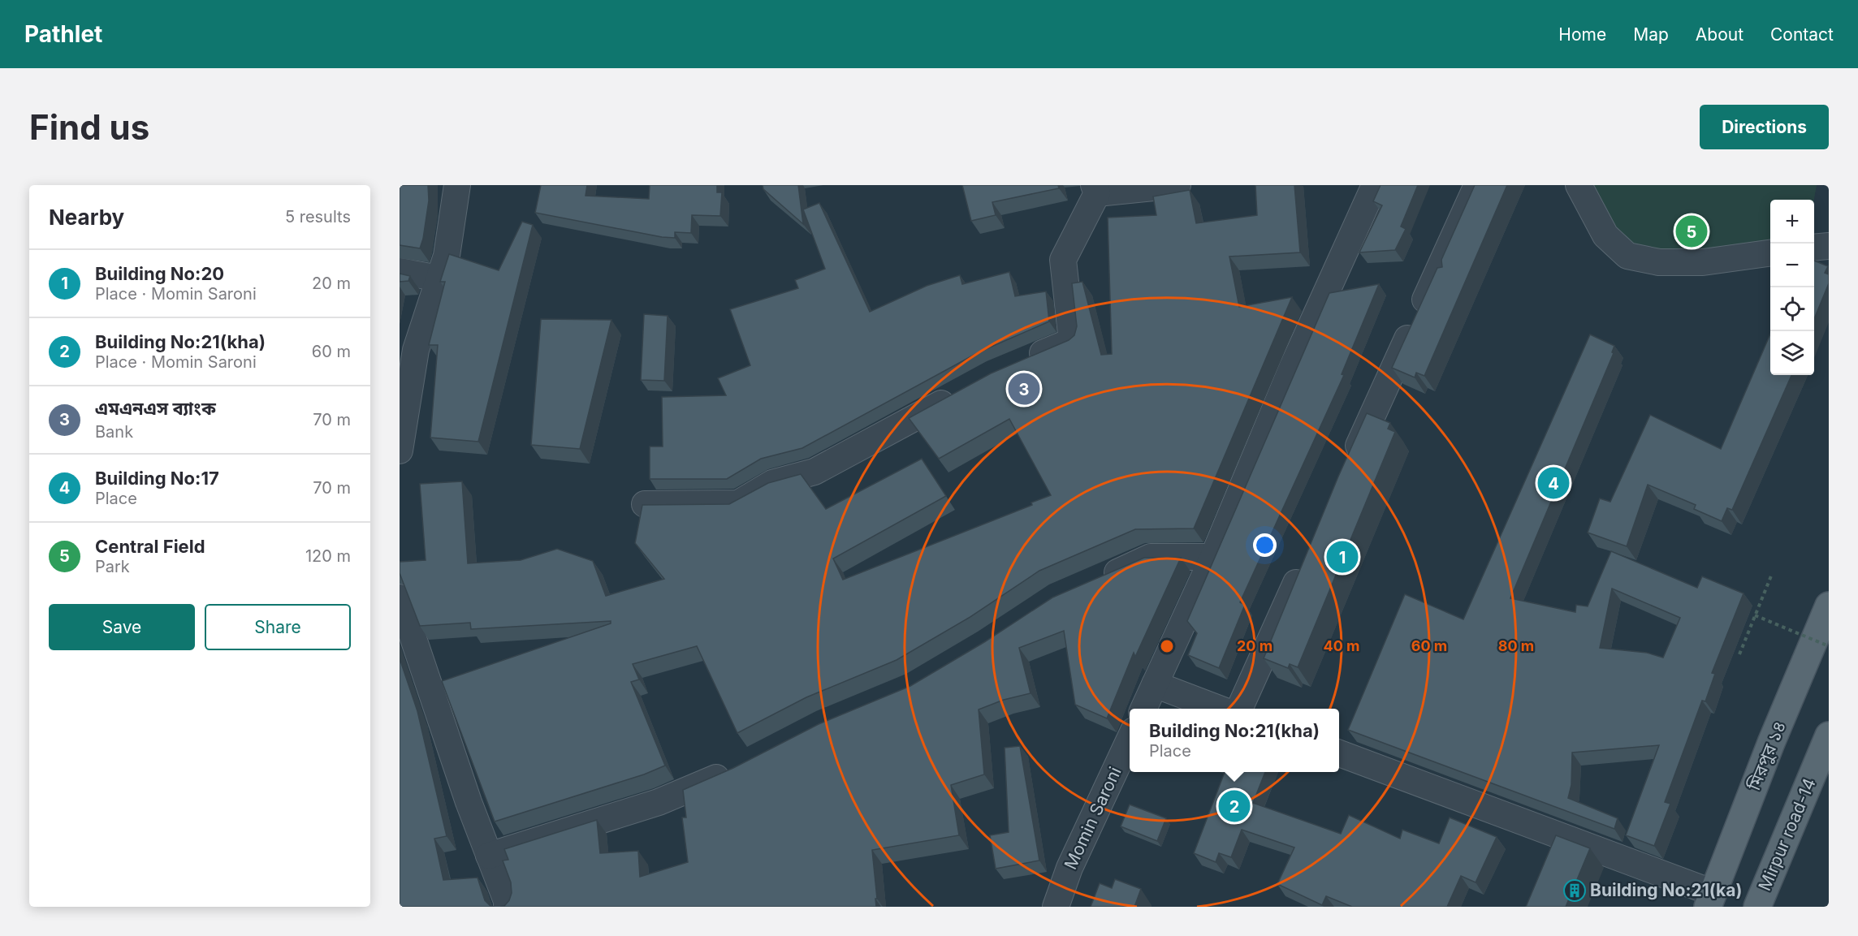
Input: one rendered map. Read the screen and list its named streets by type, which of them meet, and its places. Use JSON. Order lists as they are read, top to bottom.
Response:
{
  "streets": {
    "main road": ["মিরপুর ১৪", "Mirpur road-14"],
    "street": ["Momin Saroni"]
  },
  "places": {
    "building": ["Building No:21(ka)"]
  },
  "page": {
    "header": "Pathlet",
    "nav": [
      "Home",
      "Map",
      "About",
      "Contact"
    ],
    "buttons": [
      "Directions",
      ["Save", "Share"]
    ],
    "title": "Find us",
    "heading": ["Nearby", "5 results"],
    "map_buttons": ["+", "−"],
    "pins": [
      "5",
      "3",
      "4",
      "1",
      "2"
    ],
    "list": [
      {
        "mark": "1",
        "name": "Building No:20",
        "note": "Place · Momin Saroni",
        "value": "20 m"
      },
      {
        "mark": "2",
        "name": "Building No:21(kha)",
        "note": "Place · Momin Saroni",
        "value": "60 m"
      },
      {
        "mark": "3",
        "name": "এমএনএস ব্যাংক",
        "note": "Bank",
        "value": "70 m"
      },
      {
        "mark": "4",
        "name": "Building No:17",
        "note": "Place",
        "value": "70 m"
      },
      {
        "mark": "5",
        "name": "Central Field",
        "note": "Park",
        "value": "120 m"
      }
    ],
    "popup": ["Building No:21(kha)", "Place"]
  },
  "rings": [
    "20 m",
    "40 m",
    "60 m",
    "80 m"
  ]
}
